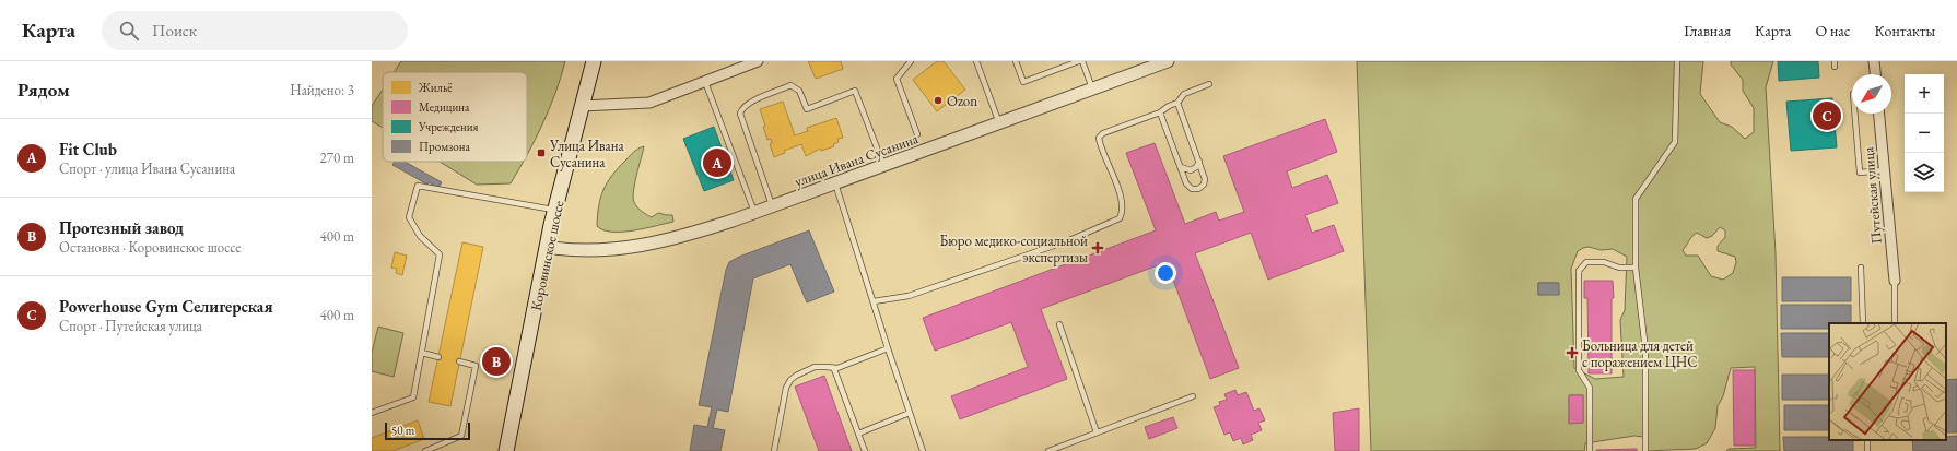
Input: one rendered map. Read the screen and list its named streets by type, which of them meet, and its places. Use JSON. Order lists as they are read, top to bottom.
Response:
{
  "streets": {
    "main road": ["Коровинское шоссе"],
    "street": ["улица Ивана Сусанина", "Путейская улица"]
  },
  "crossings": [
    ["улица Ивана Сусанина", "Коровинское шоссе"]
  ],
  "places": {
    "other": ["Ozon"],
    "transit": ["Улица Ивана Сусанина"],
    "health": ["Бюро медико-социальной экспертизы", "Больница для детей с поражением ЦНС"]
  },
  "legend": [
    "Жильё",
    "Медицина",
    "Учреждения",
    "Промзона"
  ],
  "scale_bar": "50 m",
  "north": "bottom left",
  "page": {
    "header": "Карта",
    "search": "Поиск",
    "nav": [
      "Главная",
      "Карта",
      "О нас",
      "Контакты"
    ],
    "heading": ["Рядом", "Найдено: 3"],
    "map_buttons": ["+", "−"],
    "pins": ["C", "A", "B"],
    "list": [
      {
        "mark": "A",
        "name": "Fit Club",
        "note": "Спорт · улица Ивана Сусанина",
        "value": "270 m"
      },
      {
        "mark": "B",
        "name": "Протезный завод",
        "note": "Остановка · Коровинское шоссе",
        "value": "400 m"
      },
      {
        "mark": "C",
        "name": "Powerhouse Gym Селигерская",
        "note": "Спорт · Путейская улица",
        "value": "400 m"
      }
    ],
    "scale": "50 m"
  }
}
